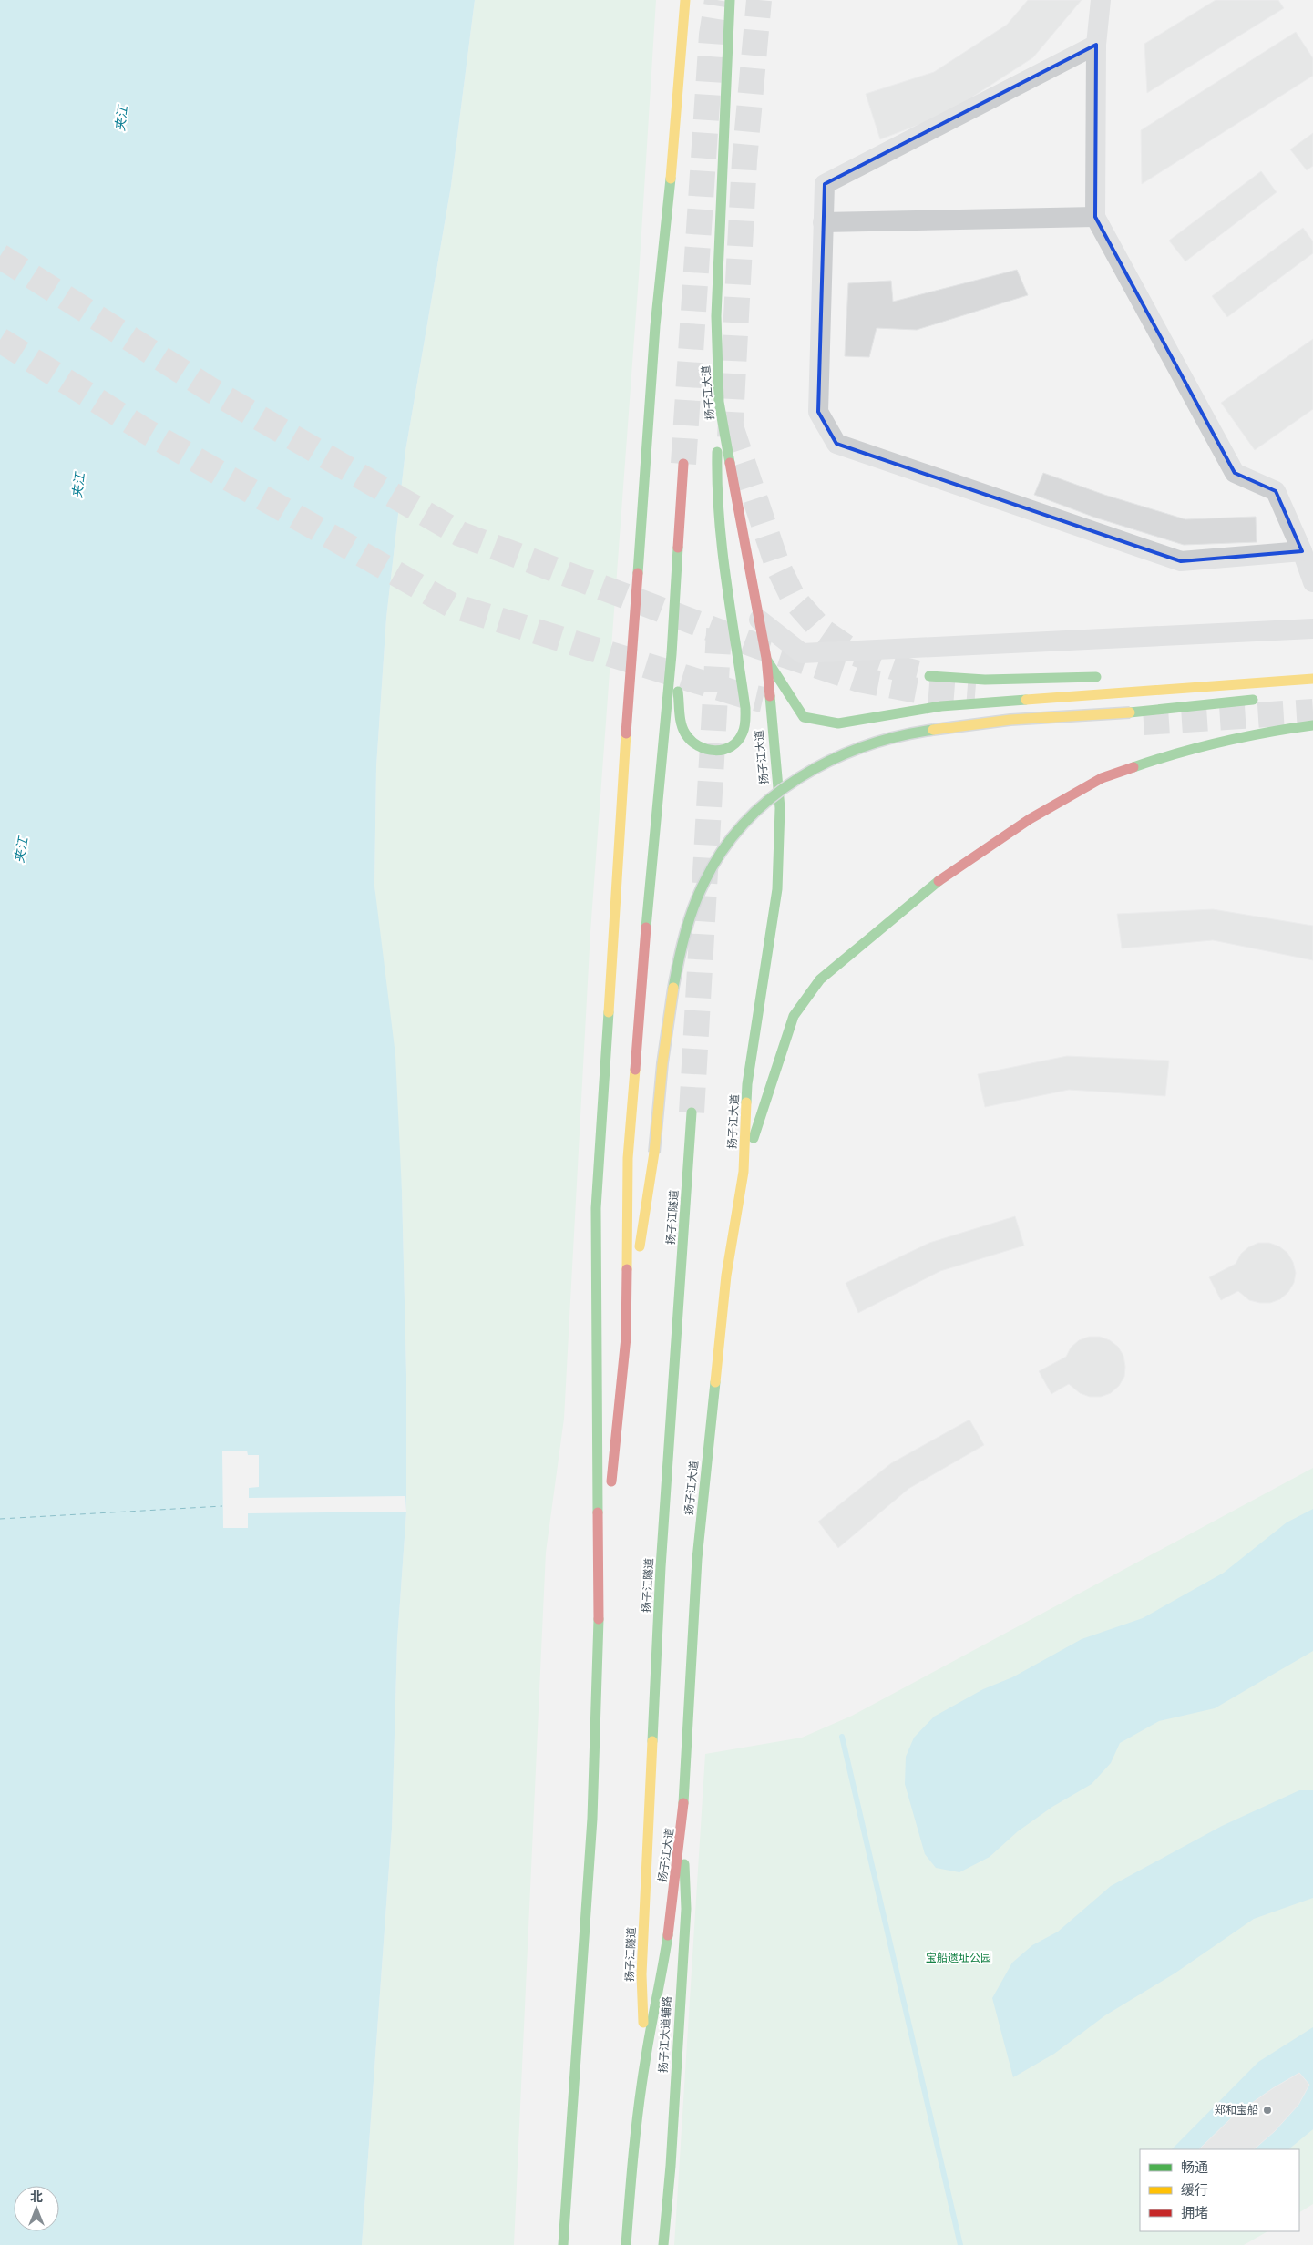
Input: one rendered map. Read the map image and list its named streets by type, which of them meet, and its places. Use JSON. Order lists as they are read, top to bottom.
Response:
{
  "streets": {
    "main road": ["扬子江大道", "扬子江隧道", "扬子江大道辅路"]
  },
  "crossings": [
    ["扬子江大道", "扬子江隧道"],
    ["扬子江大道", "扬子江大道辅路"]
  ],
  "water": ["夹江"],
  "parks": ["宝船遗址公园"],
  "places": ["郑和宝船"],
  "legend": ["畅通", "缓行", "拥堵"],
  "north": "top"
}
